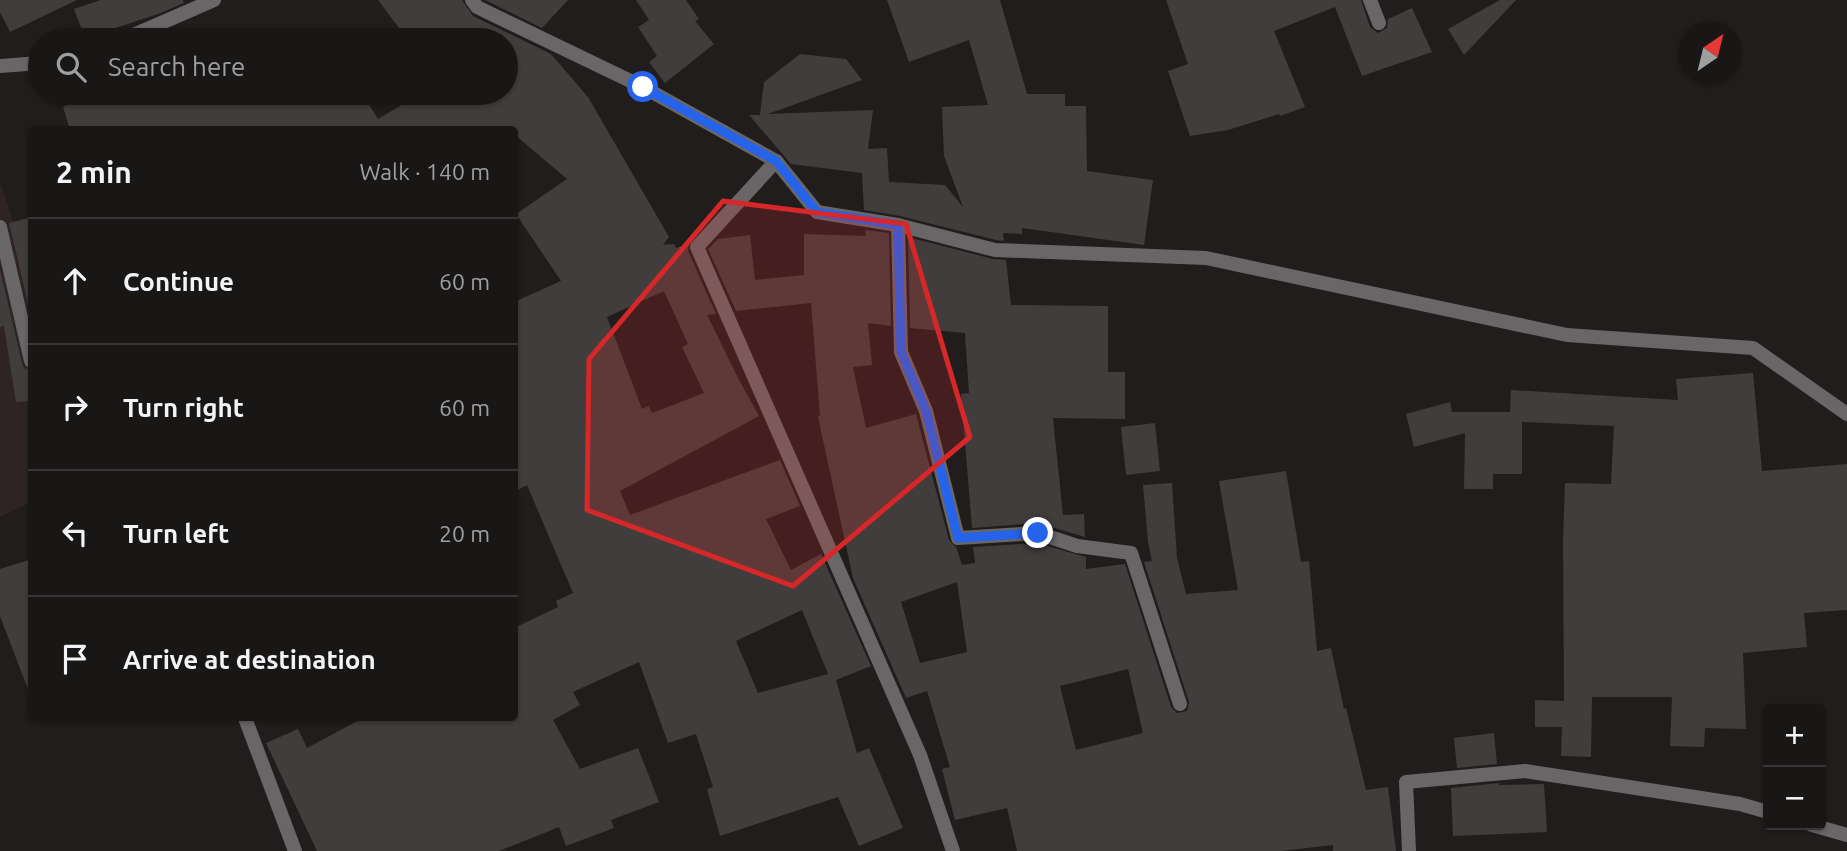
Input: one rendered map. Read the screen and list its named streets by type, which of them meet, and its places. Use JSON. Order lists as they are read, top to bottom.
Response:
{
  "north": "top right",
  "page": {
    "search": "Search here",
    "heading": ["2 min", "Walk · 140 m"],
    "list": [
      ["Continue", "60 m"],
      ["Turn right", "60 m"],
      ["Turn left", "20 m"],
      "Arrive at destination"
    ],
    "map_buttons": ["+", "−"]
  }
}
